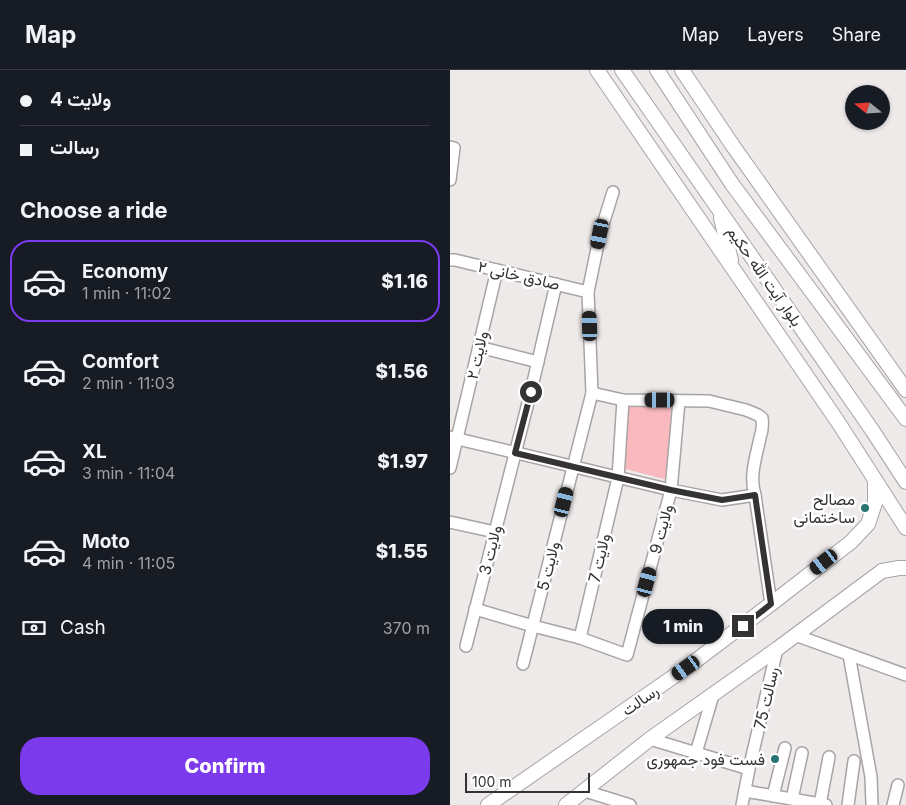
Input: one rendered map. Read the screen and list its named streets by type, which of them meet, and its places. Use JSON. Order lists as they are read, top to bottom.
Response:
{
  "streets": {
    "main road": ["بلوار آیت الله حکیم", "رسالت"],
    "street": [
      "صادق خانی ۲",
      "ولایت ۲",
      "ولایت 9",
      "ولایت 3",
      "ولایت 7",
      "ولایت 5",
      "رسالت 75"
    ]
  },
  "crossings": [
    ["صادق خانی ۲", "ولایت ۲"],
    ["صادق خانی ۲", "ولایت 3"],
    ["صادق خانی ۲", "ولایت 5"],
    ["ولایت 9", "ولایت 7"]
  ],
  "places": ["مصالح ساختمانی", "فست فود جمهوری"],
  "scale_bar": "100 m",
  "north": "left",
  "page": {
    "header": "Map",
    "nav": ["Map", "Layers", "Share"],
    "banner": ["ولایت 4", "رسالت"],
    "heading": "Choose a ride",
    "list": [
      {
        "name": "Economy",
        "note": "1 min · 11:02",
        "value": "$1.16"
      },
      {
        "name": "Comfort",
        "note": "2 min · 11:03",
        "value": "$1.56"
      },
      {
        "name": "XL",
        "note": "3 min · 11:04",
        "value": "$1.97"
      },
      {
        "name": "Moto",
        "note": "4 min · 11:05",
        "value": "$1.55"
      }
    ],
    "pay": ["Cash", "370 m"],
    "bubble": "1 min",
    "buttons": "Confirm",
    "scale": "100 m"
  }
}
